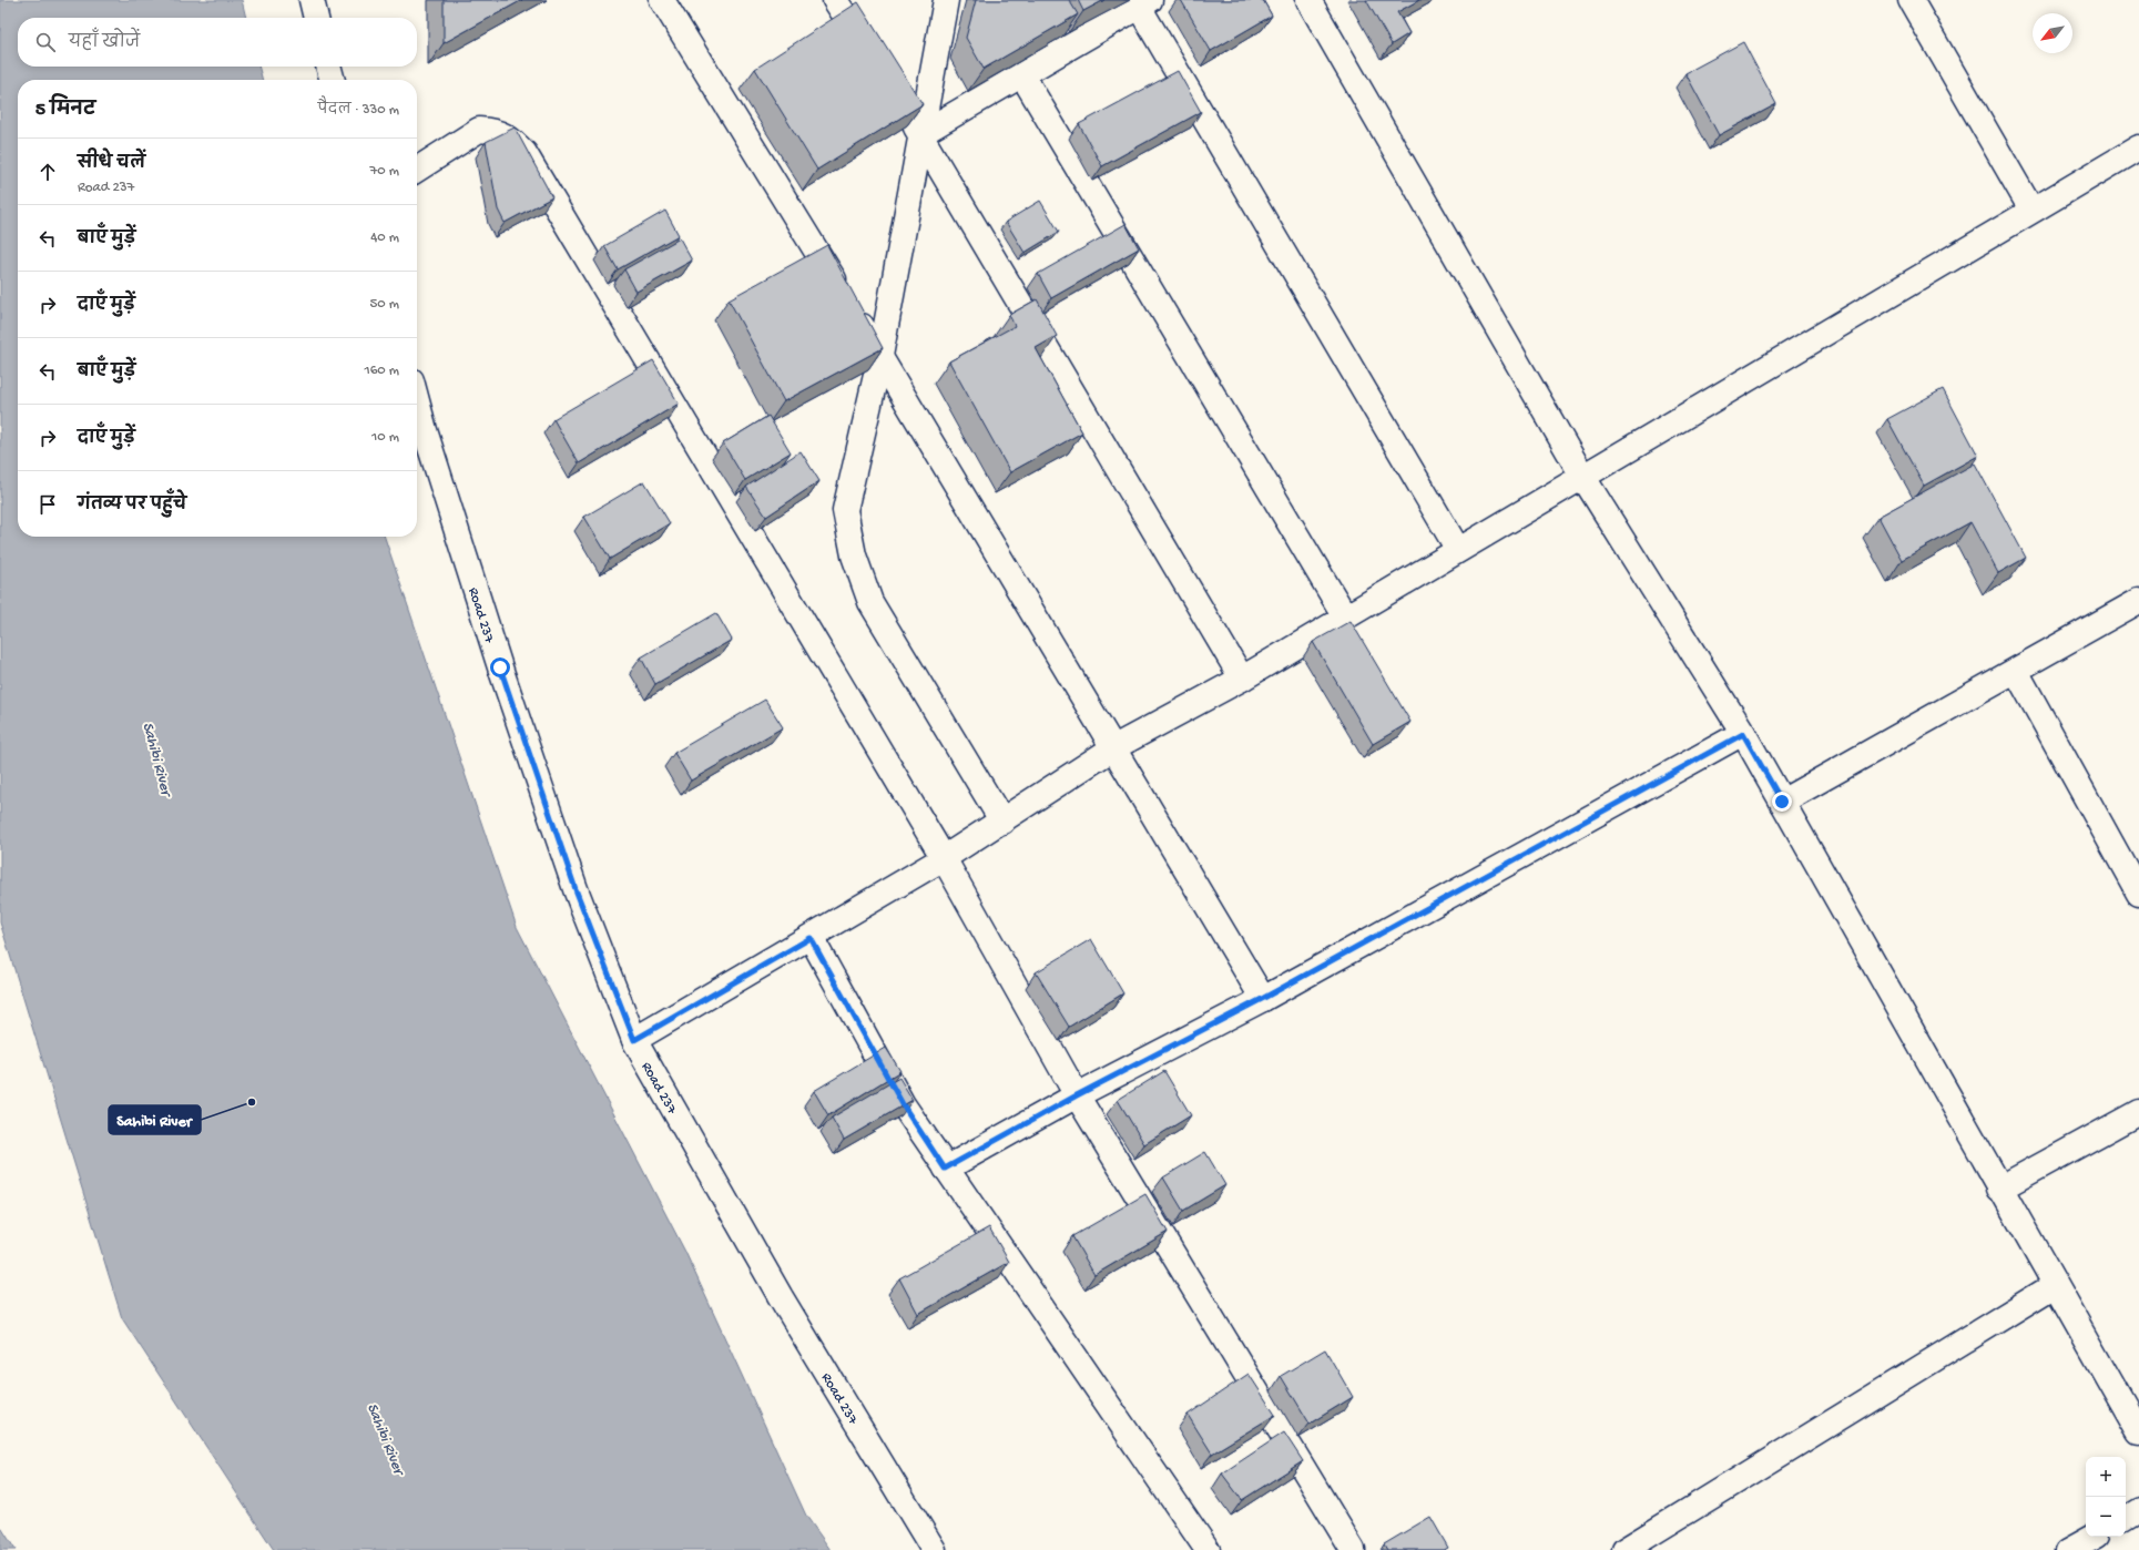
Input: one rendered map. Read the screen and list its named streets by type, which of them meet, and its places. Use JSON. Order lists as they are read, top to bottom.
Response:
{
  "streets": {
    "street": ["Road 237"]
  },
  "water": ["Sahibi River"],
  "places": ["Sahibi River"],
  "north": "bottom left",
  "page": {
    "search": "यहाँ खोजें",
    "heading": ["5 मिनट", "पैदल · 330 m"],
    "list": [
      ["सीधे चलें", "Road 237", "70 m"],
      ["बाएँ मुड़ें", "40 m"],
      ["दाएँ मुड़ें", "50 m"],
      ["बाएँ मुड़ें", "160 m"],
      ["दाएँ मुड़ें", "10 m"],
      "गंतव्य पर पहुँचे"
    ],
    "map_buttons": ["+", "−"]
  }
}
